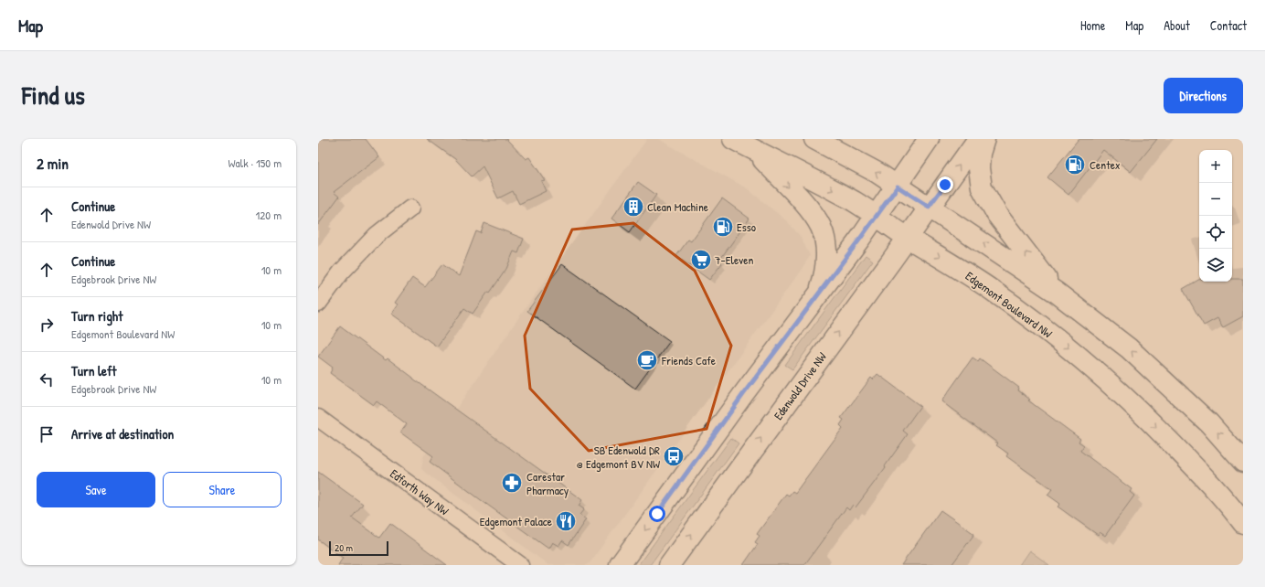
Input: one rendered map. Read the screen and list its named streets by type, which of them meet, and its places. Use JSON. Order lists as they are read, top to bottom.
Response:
{
  "streets": {
    "main road": ["Edgemont Boulevard NW", "Edenwold Drive NW"],
    "street": ["Edforth Way NW"]
  },
  "crossings": [
    ["Edgemont Boulevard NW", "Edenwold Drive NW"]
  ],
  "places": {
    "fuel station": ["Centex", "Esso"],
    "building": ["Clean Machine"],
    "supermarket": ["7-Eleven"],
    "cafe": ["Friends Cafe"],
    "bus stop": ["SB Edenwold DR @ Edgemont BV NW"],
    "pharmacy": ["Carestar Pharmacy"],
    "restaurant": ["Edgemont Palace"]
  },
  "scale_bar": "20 m",
  "page": {
    "header": "Map",
    "nav": [
      "Home",
      "Map",
      "About",
      "Contact"
    ],
    "title": "Find us",
    "buttons": [
      "Directions",
      ["Save", "Share"]
    ],
    "heading": ["2 min", "Walk · 150 m"],
    "map_buttons": ["+", "−"],
    "list": [
      ["Continue", "Edenwold Drive NW", "120 m"],
      ["Continue", "Edgebrook Drive NW", "10 m"],
      ["Turn right", "Edgemont Boulevard NW", "10 m"],
      ["Turn left", "Edgebrook Drive NW", "10 m"],
      "Arrive at destination"
    ],
    "scale": "20 m"
  }
}
